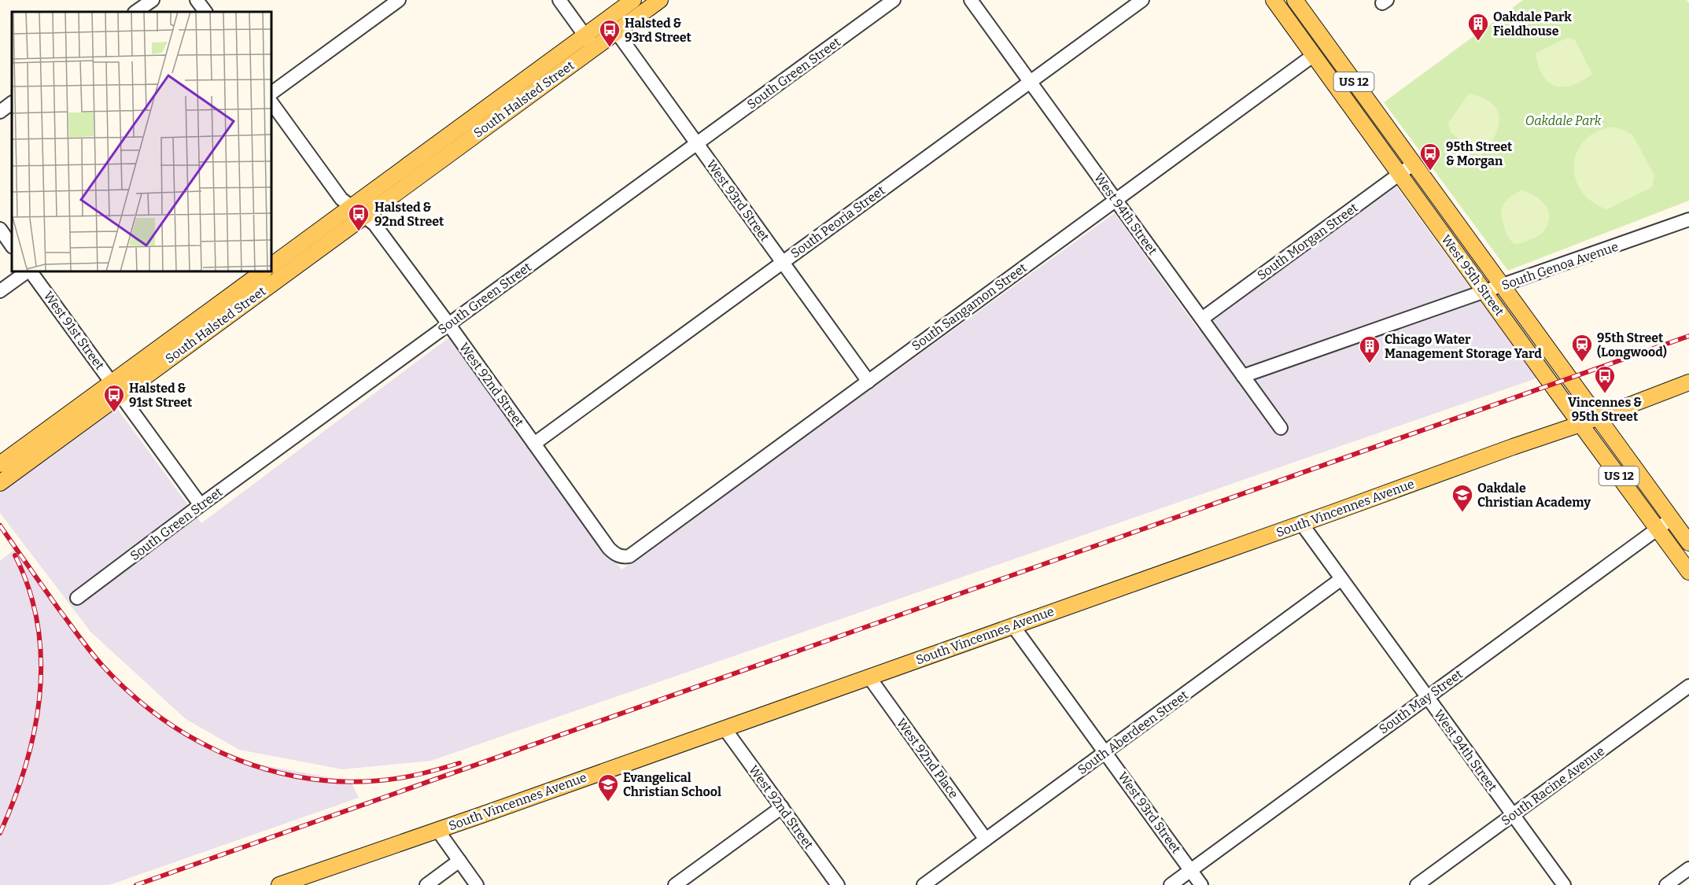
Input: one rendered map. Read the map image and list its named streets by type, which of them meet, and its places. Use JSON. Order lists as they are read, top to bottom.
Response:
{
  "streets": {
    "main road": [
      "US 12",
      "South Halsted Street",
      "West 95th Street",
      "South Vincennes Avenue"
    ],
    "street": [
      "South Green Street",
      "West 93rd Street",
      "West 94th Street",
      "South Peoria Street",
      "South Morgan Street",
      "South Genoa Avenue",
      "South Sangamon Street",
      "West 91st Street",
      "West 92nd Street",
      "South May Street",
      "South Aberdeen Street",
      "West 92nd Place",
      "South Racine Avenue"
    ]
  },
  "crossings": [
    ["South Green Street", "West 93rd Street"],
    ["South Green Street", "West 91st Street"],
    ["South Green Street", "West 92nd Street"],
    ["South Halsted Street", "West 93rd Street"],
    ["South Halsted Street", "West 91st Street"],
    ["South Halsted Street", "West 92nd Street"],
    ["West 93rd Street", "South Peoria Street"],
    ["West 93rd Street", "South Sangamon Street"],
    ["West 93rd Street", "South Vincennes Avenue"],
    ["West 93rd Street", "South May Street"],
    ["West 93rd Street", "South Aberdeen Street"],
    ["West 94th Street", "South Peoria Street"],
    ["West 94th Street", "South Morgan Street"],
    ["West 94th Street", "South Genoa Avenue"],
    ["West 94th Street", "South Sangamon Street"],
    ["West 94th Street", "South Vincennes Avenue"],
    ["West 94th Street", "South May Street"],
    ["West 94th Street", "South Aberdeen Street"],
    ["West 94th Street", "South Racine Avenue"],
    ["South Peoria Street", "West 92nd Street"],
    ["South Morgan Street", "West 95th Street"],
    ["South Genoa Avenue", "West 95th Street"],
    ["West 95th Street", "South Sangamon Street"],
    ["West 95th Street", "South Vincennes Avenue"],
    ["West 95th Street", "South May Street"],
    ["South Sangamon Street", "West 92nd Street"],
    ["West 92nd Street", "South Vincennes Avenue"],
    ["South Vincennes Avenue", "West 92nd Place"],
    ["South Aberdeen Street", "West 92nd Place"]
  ],
  "parks": ["Oakdale Park"],
  "places": {
    "building": ["Oakdale Park Fieldhouse", "Chicago Water Management Storage Yard"],
    "bus stop": [
      "Halsted & 93rd Street",
      "95th Street & Morgan",
      "Halsted & 92nd Street",
      "Vincennes & 95th Street",
      "Halsted & 91st Street"
    ],
    "station": ["95th Street (Longwood)"],
    "school or university": ["Oakdale Christian Academy", "Evangelical Christian School"]
  }
}
